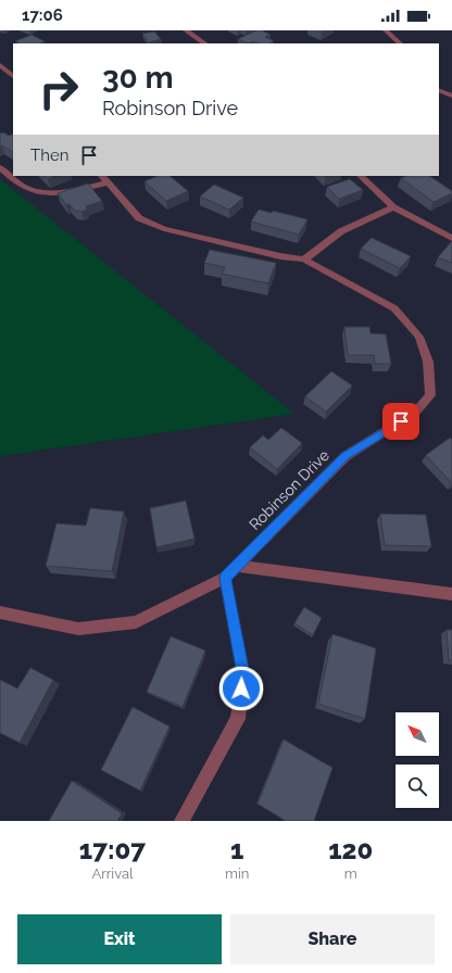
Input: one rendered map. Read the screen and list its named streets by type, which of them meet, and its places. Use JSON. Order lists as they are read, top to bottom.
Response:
{
  "streets": {
    "street": ["Robinson Drive"]
  },
  "north": "top left",
  "page": {
    "status": "17:06",
    "turn": ["30 m", "Robinson Drive"],
    "then": "Then",
    "eta": [
      "17:07",
      "Arrival",
      "1",
      "min",
      "120",
      "m"
    ],
    "buttons": ["Exit", "Share"]
  }
}
